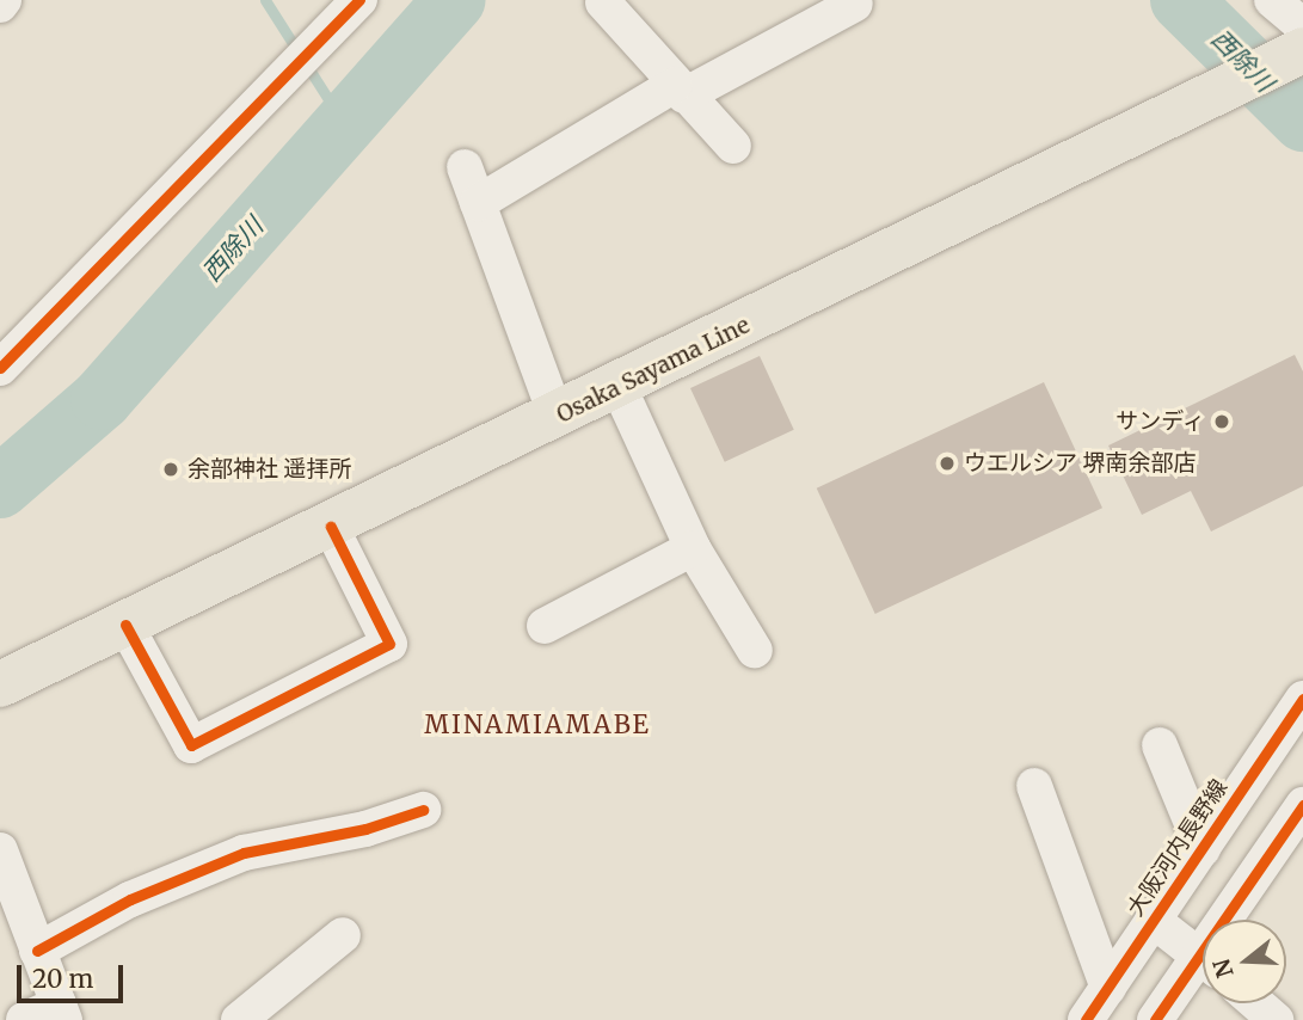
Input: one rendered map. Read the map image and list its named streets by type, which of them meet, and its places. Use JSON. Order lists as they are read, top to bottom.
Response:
{
  "streets": {
    "main road": ["Osaka Sayama Line"],
    "street": ["大阪河内長野線"]
  },
  "districts": ["MINAMIAMABE"],
  "water": ["西除川"],
  "places": ["サンディ", "ウエルシア 堺南余部店", "余部神社 遥拝所"],
  "scale_bar": "20 m",
  "north": "left"
}
